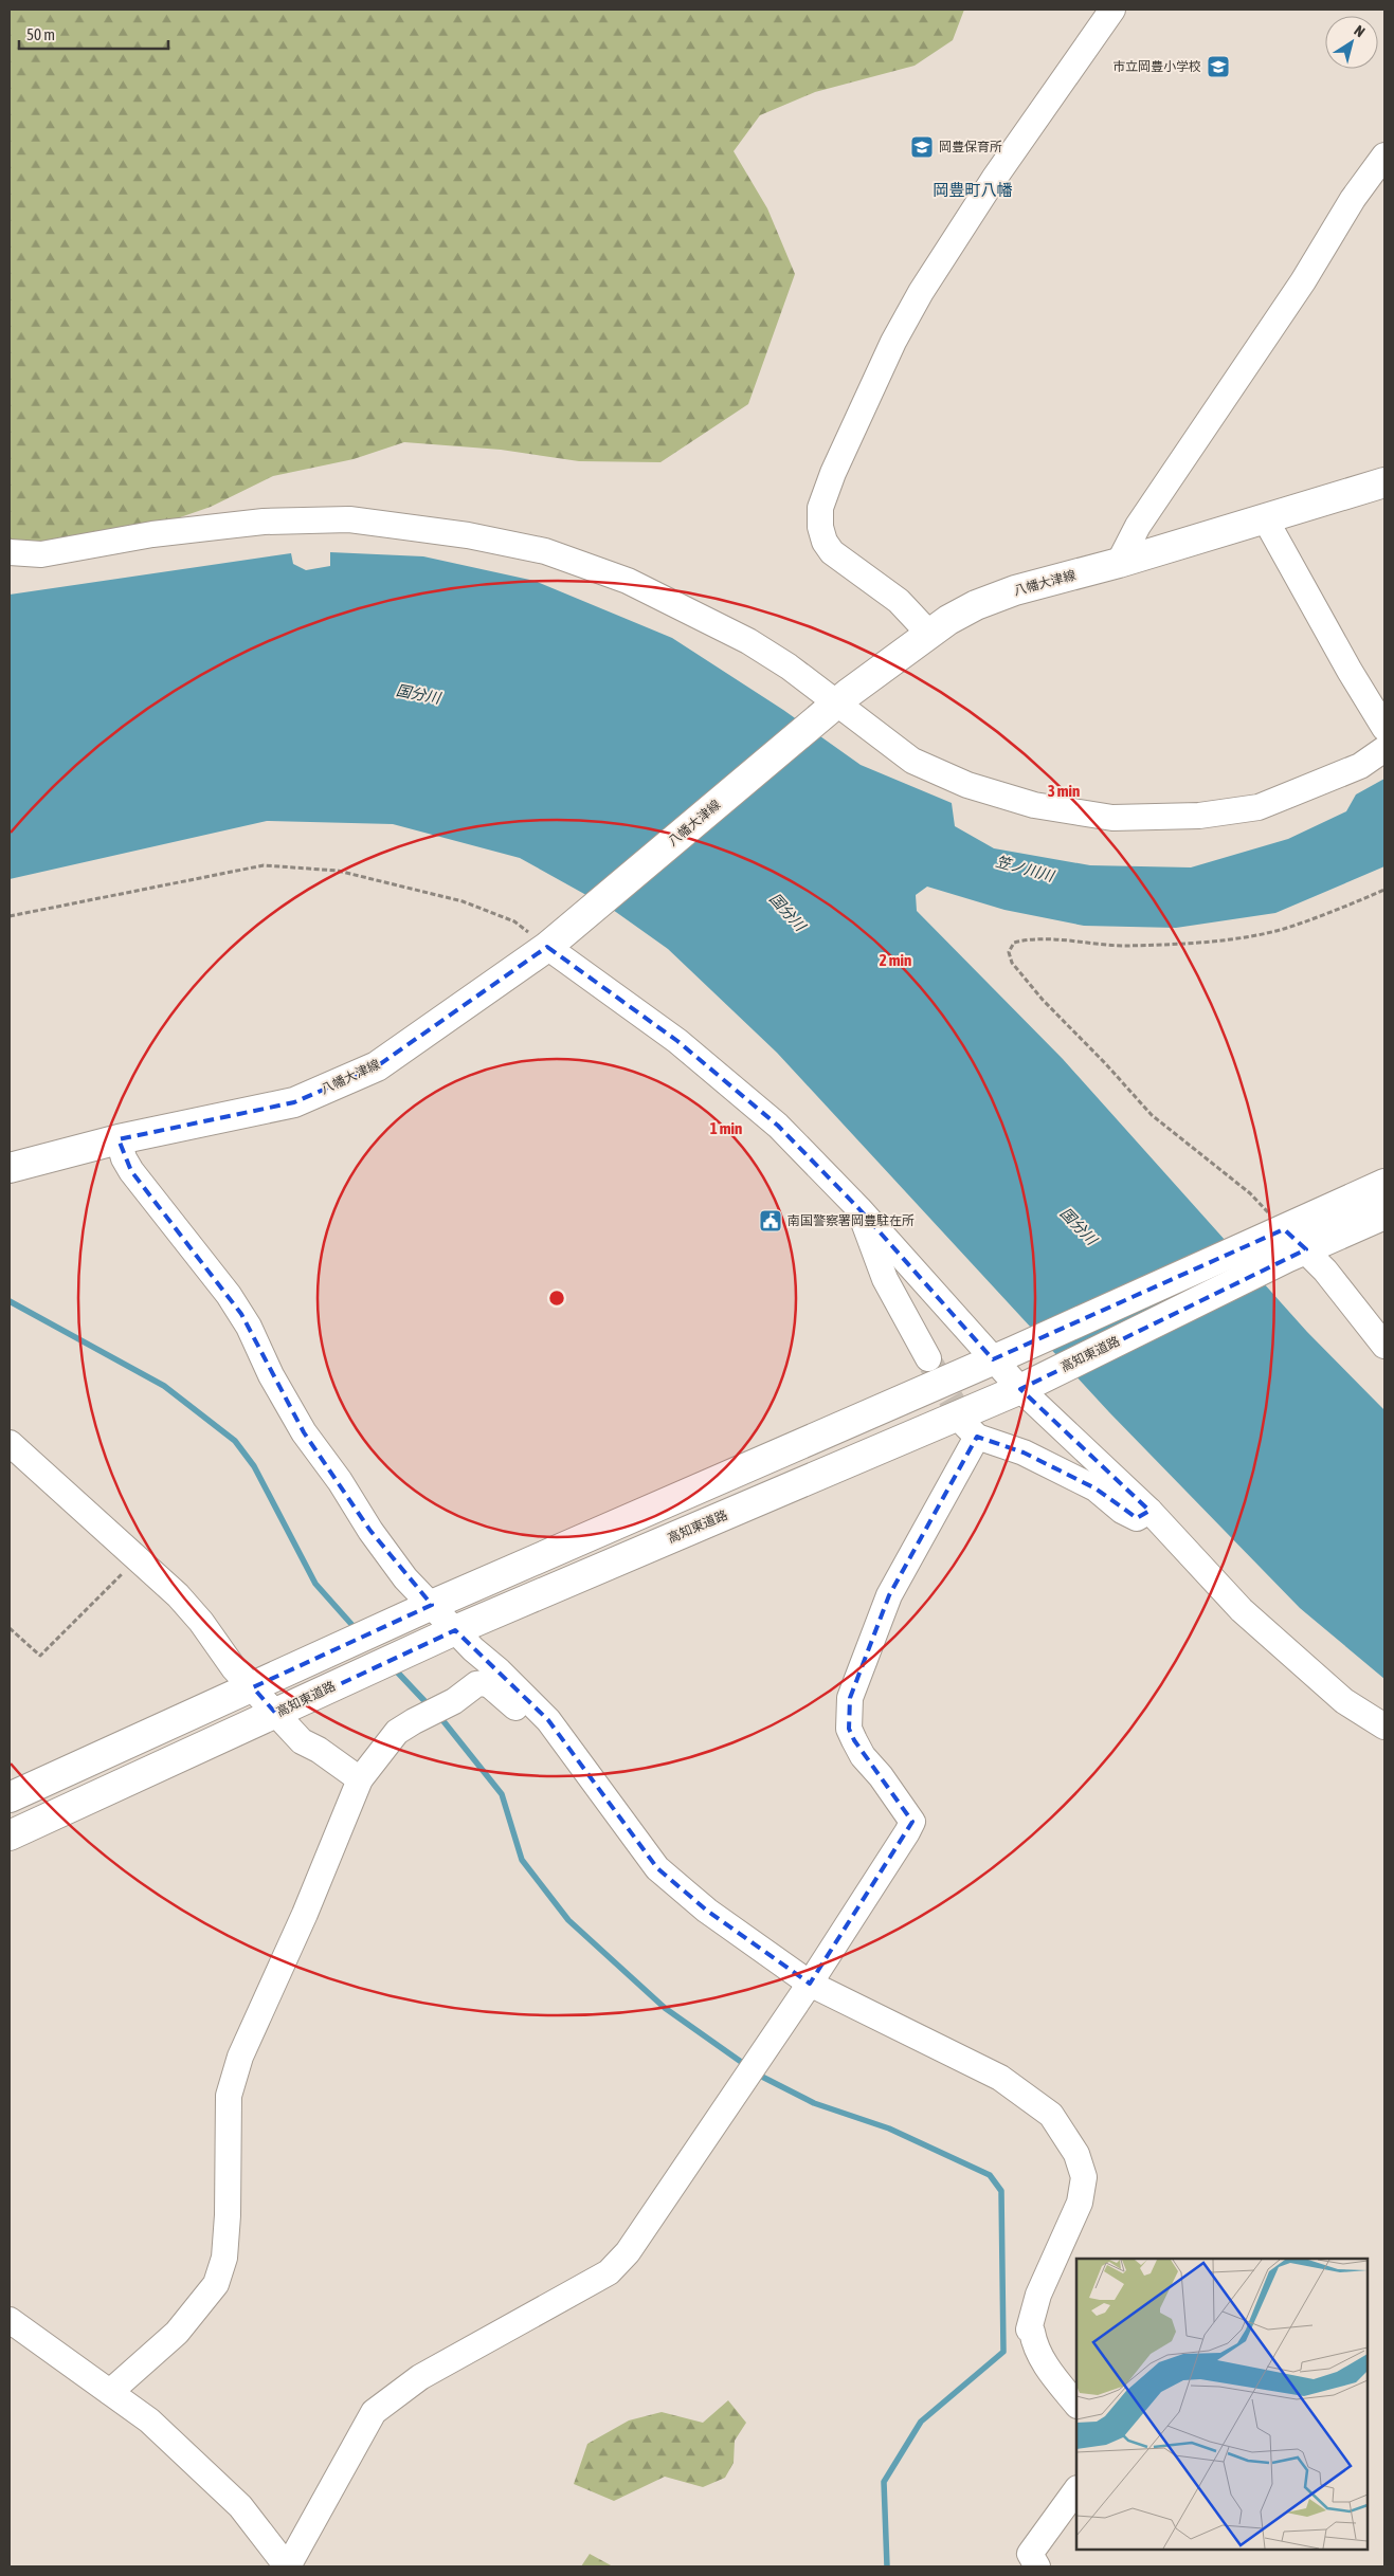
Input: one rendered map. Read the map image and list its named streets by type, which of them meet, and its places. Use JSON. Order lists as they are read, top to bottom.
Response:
{
  "streets": {
    "main road": ["八幡大津線", "高知東道路"]
  },
  "districts": ["岡豊町八幡"],
  "water": ["国分川", "笠ノ川川"],
  "places": {
    "school or university": ["市立岡豊小学校", "岡豊保育所"],
    "public building": ["南国警察署岡豊駐在所"]
  },
  "scale_bar": "50 m",
  "north": "top right",
  "rings": ["3 min", "2 min", "1 min"]
}
